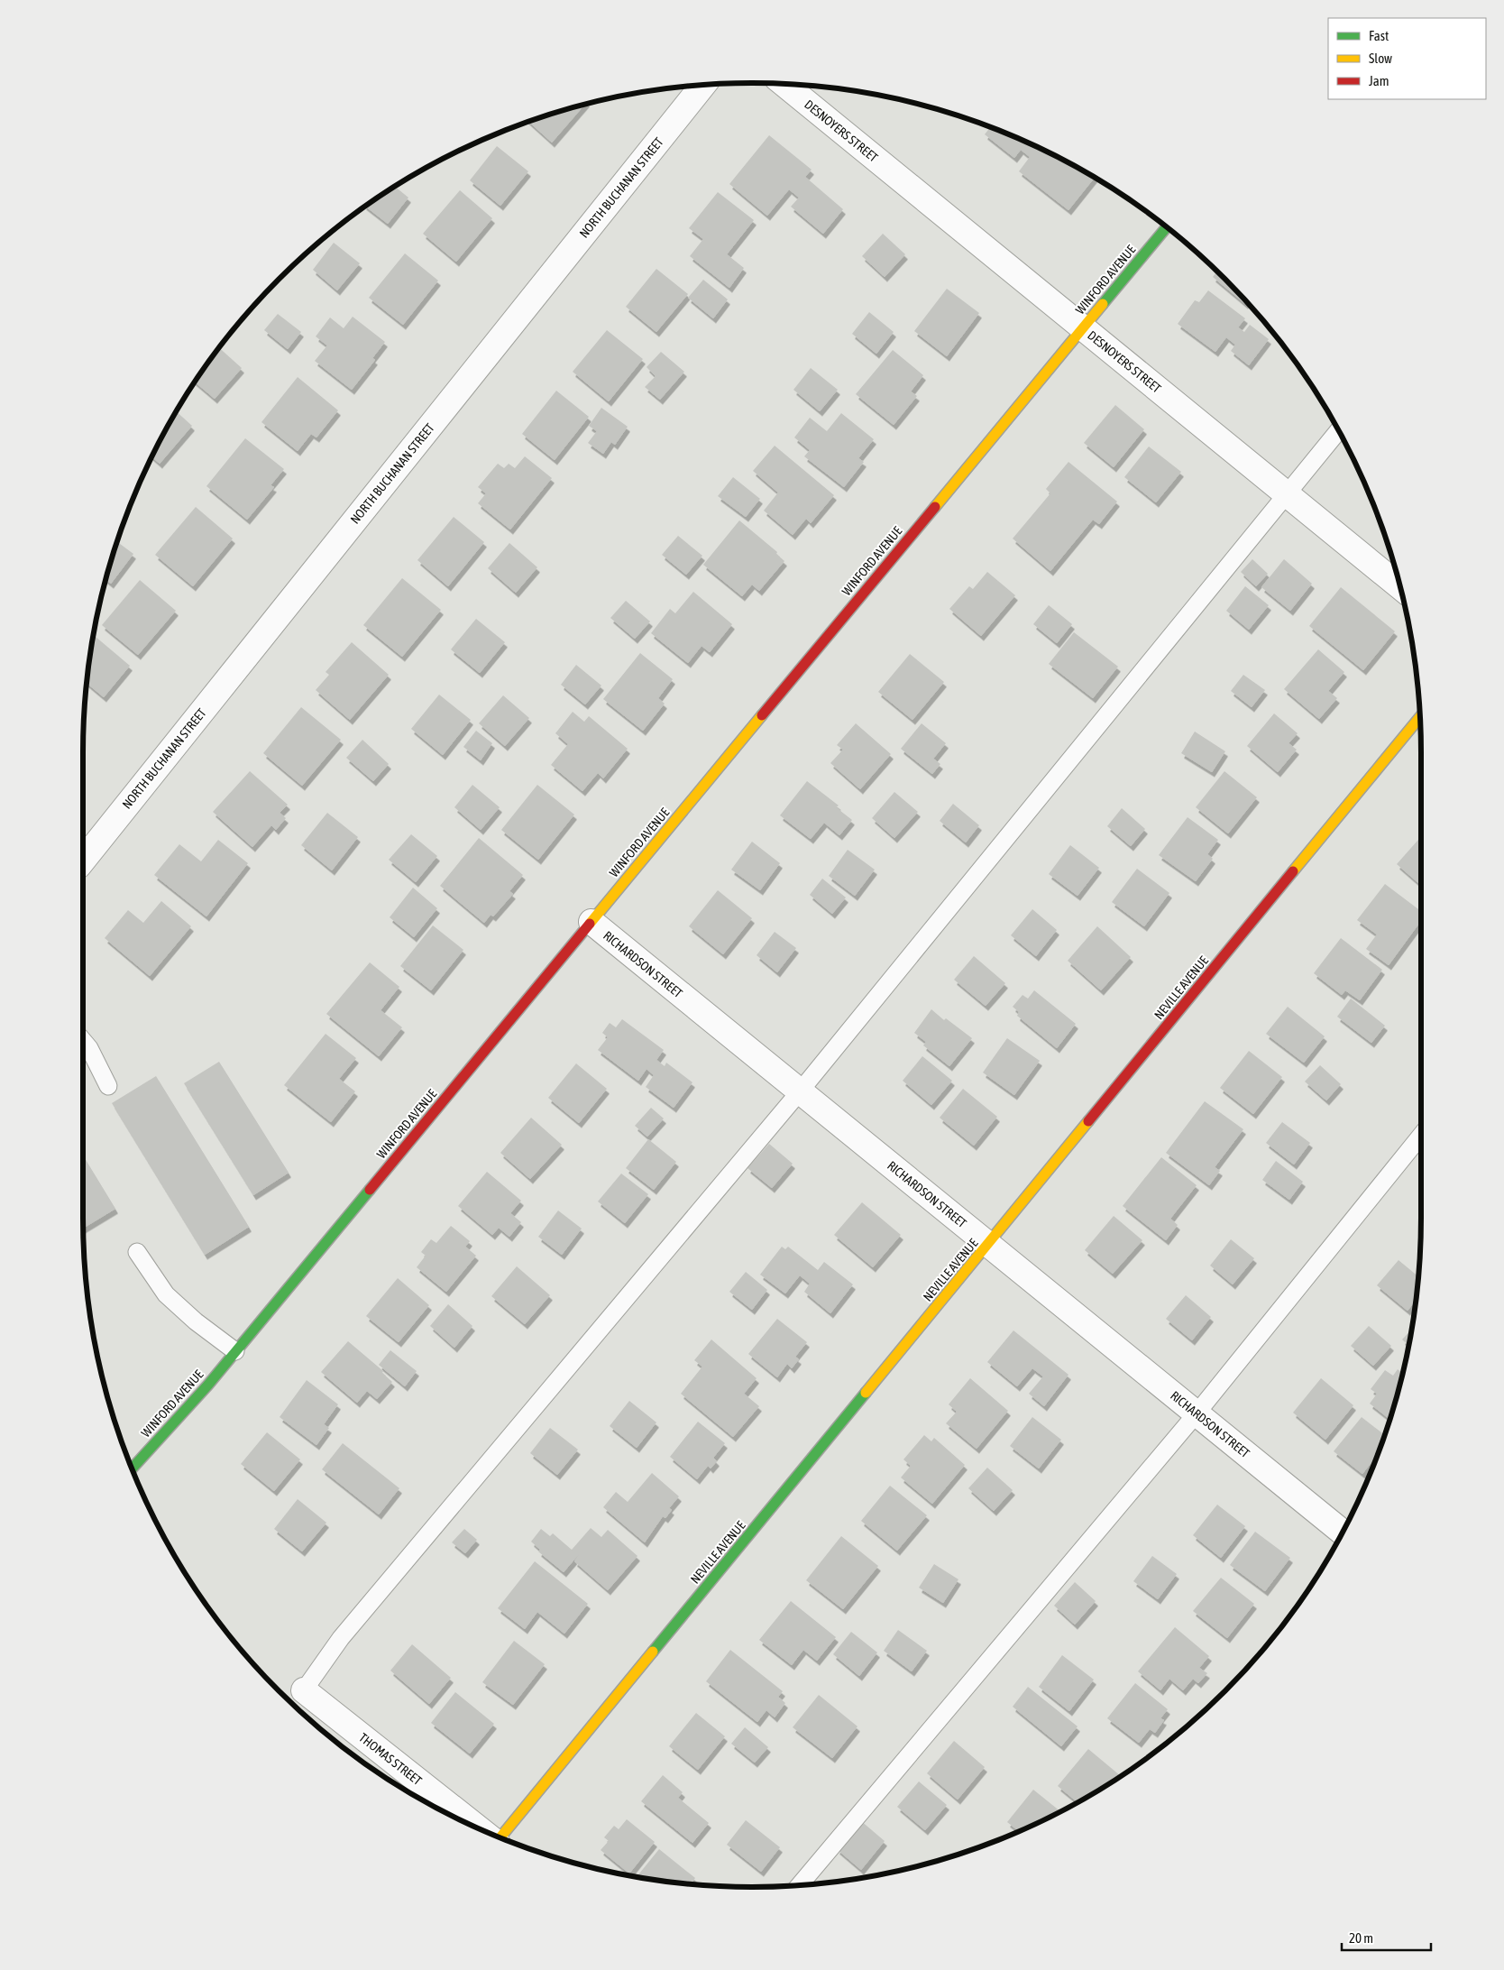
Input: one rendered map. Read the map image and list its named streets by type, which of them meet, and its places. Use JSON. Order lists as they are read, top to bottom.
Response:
{
  "streets": {
    "street": [
      "DESNOYERS STREET",
      "NORTH BUCHANAN STREET",
      "WINFORD AVENUE",
      "RICHARDSON STREET",
      "NEVILLE AVENUE",
      "THOMAS STREET"
    ]
  },
  "crossings": [
    ["DESNOYERS STREET", "WINFORD AVENUE"],
    ["WINFORD AVENUE", "RICHARDSON STREET"],
    ["RICHARDSON STREET", "NEVILLE AVENUE"]
  ],
  "legend": ["Fast", "Slow", "Jam"],
  "scale_bar": "20 m"
}
